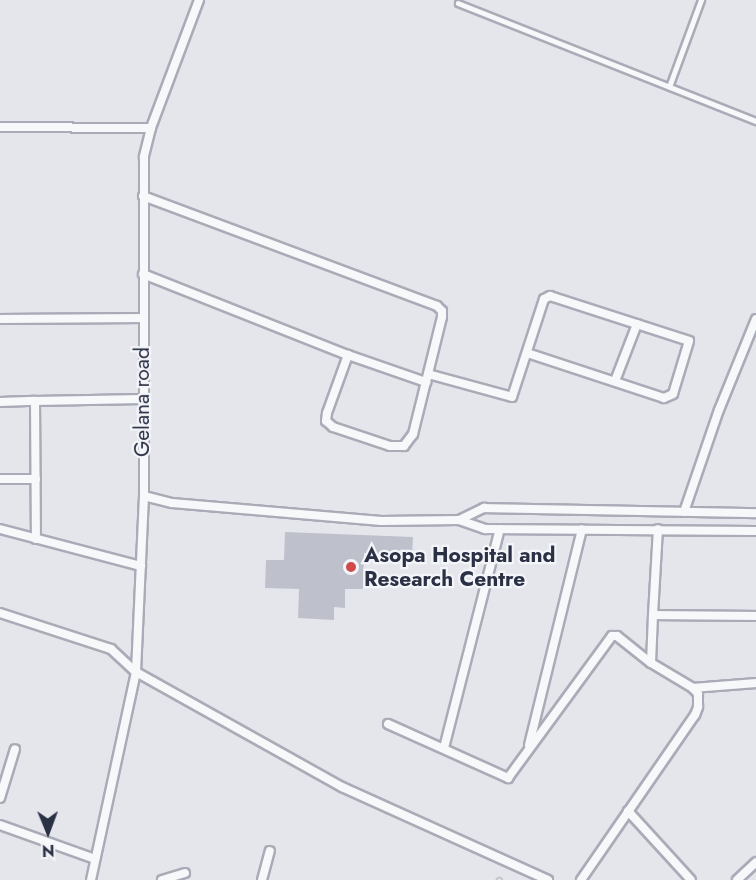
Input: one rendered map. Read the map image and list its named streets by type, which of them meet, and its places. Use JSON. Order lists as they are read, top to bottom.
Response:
{
  "streets": {
    "street": ["Gelana road"]
  },
  "places": ["Asopa Hospital and Research Centre"],
  "north": "bottom"
}
